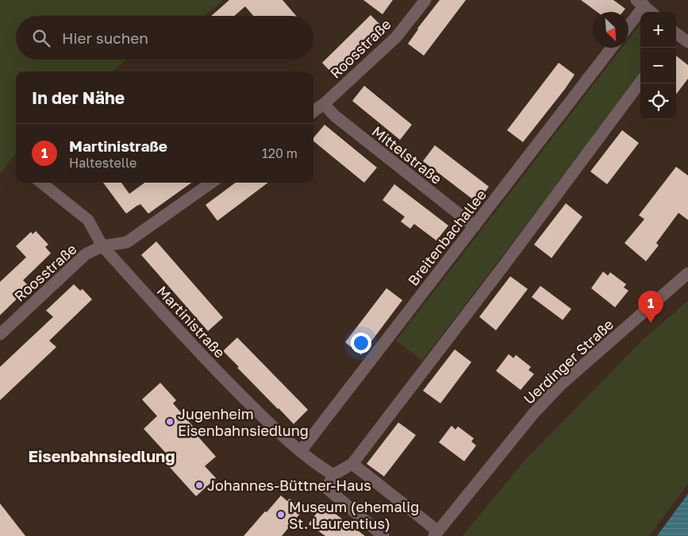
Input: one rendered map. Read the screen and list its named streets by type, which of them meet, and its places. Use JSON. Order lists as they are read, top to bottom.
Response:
{
  "streets": {
    "street": [
      "Roosstraße",
      "Mittelstraße",
      "Breitenbachallee",
      "Martinistraße",
      "Uerdinger Straße"
    ]
  },
  "crossings": [
    ["Roosstraße", "Mittelstraße"],
    ["Roosstraße", "Martinistraße"],
    ["Mittelstraße", "Breitenbachallee"],
    ["Breitenbachallee", "Martinistraße"]
  ],
  "districts": ["Eisenbahnsiedlung"],
  "places": ["Jugenheim Eisenbahnsiedlung", "Johannes-Büttner-Haus", "Museum (ehemalig St. Laurentius)"],
  "north": "bottom right",
  "page": {
    "map_buttons": ["+", "−"],
    "search": "Hier suchen",
    "heading": "In der Nähe",
    "list": [
      {
        "mark": "1",
        "name": "Martinistraße",
        "note": "Haltestelle",
        "value": "120 m"
      }
    ],
    "pins": "1"
  }
}
